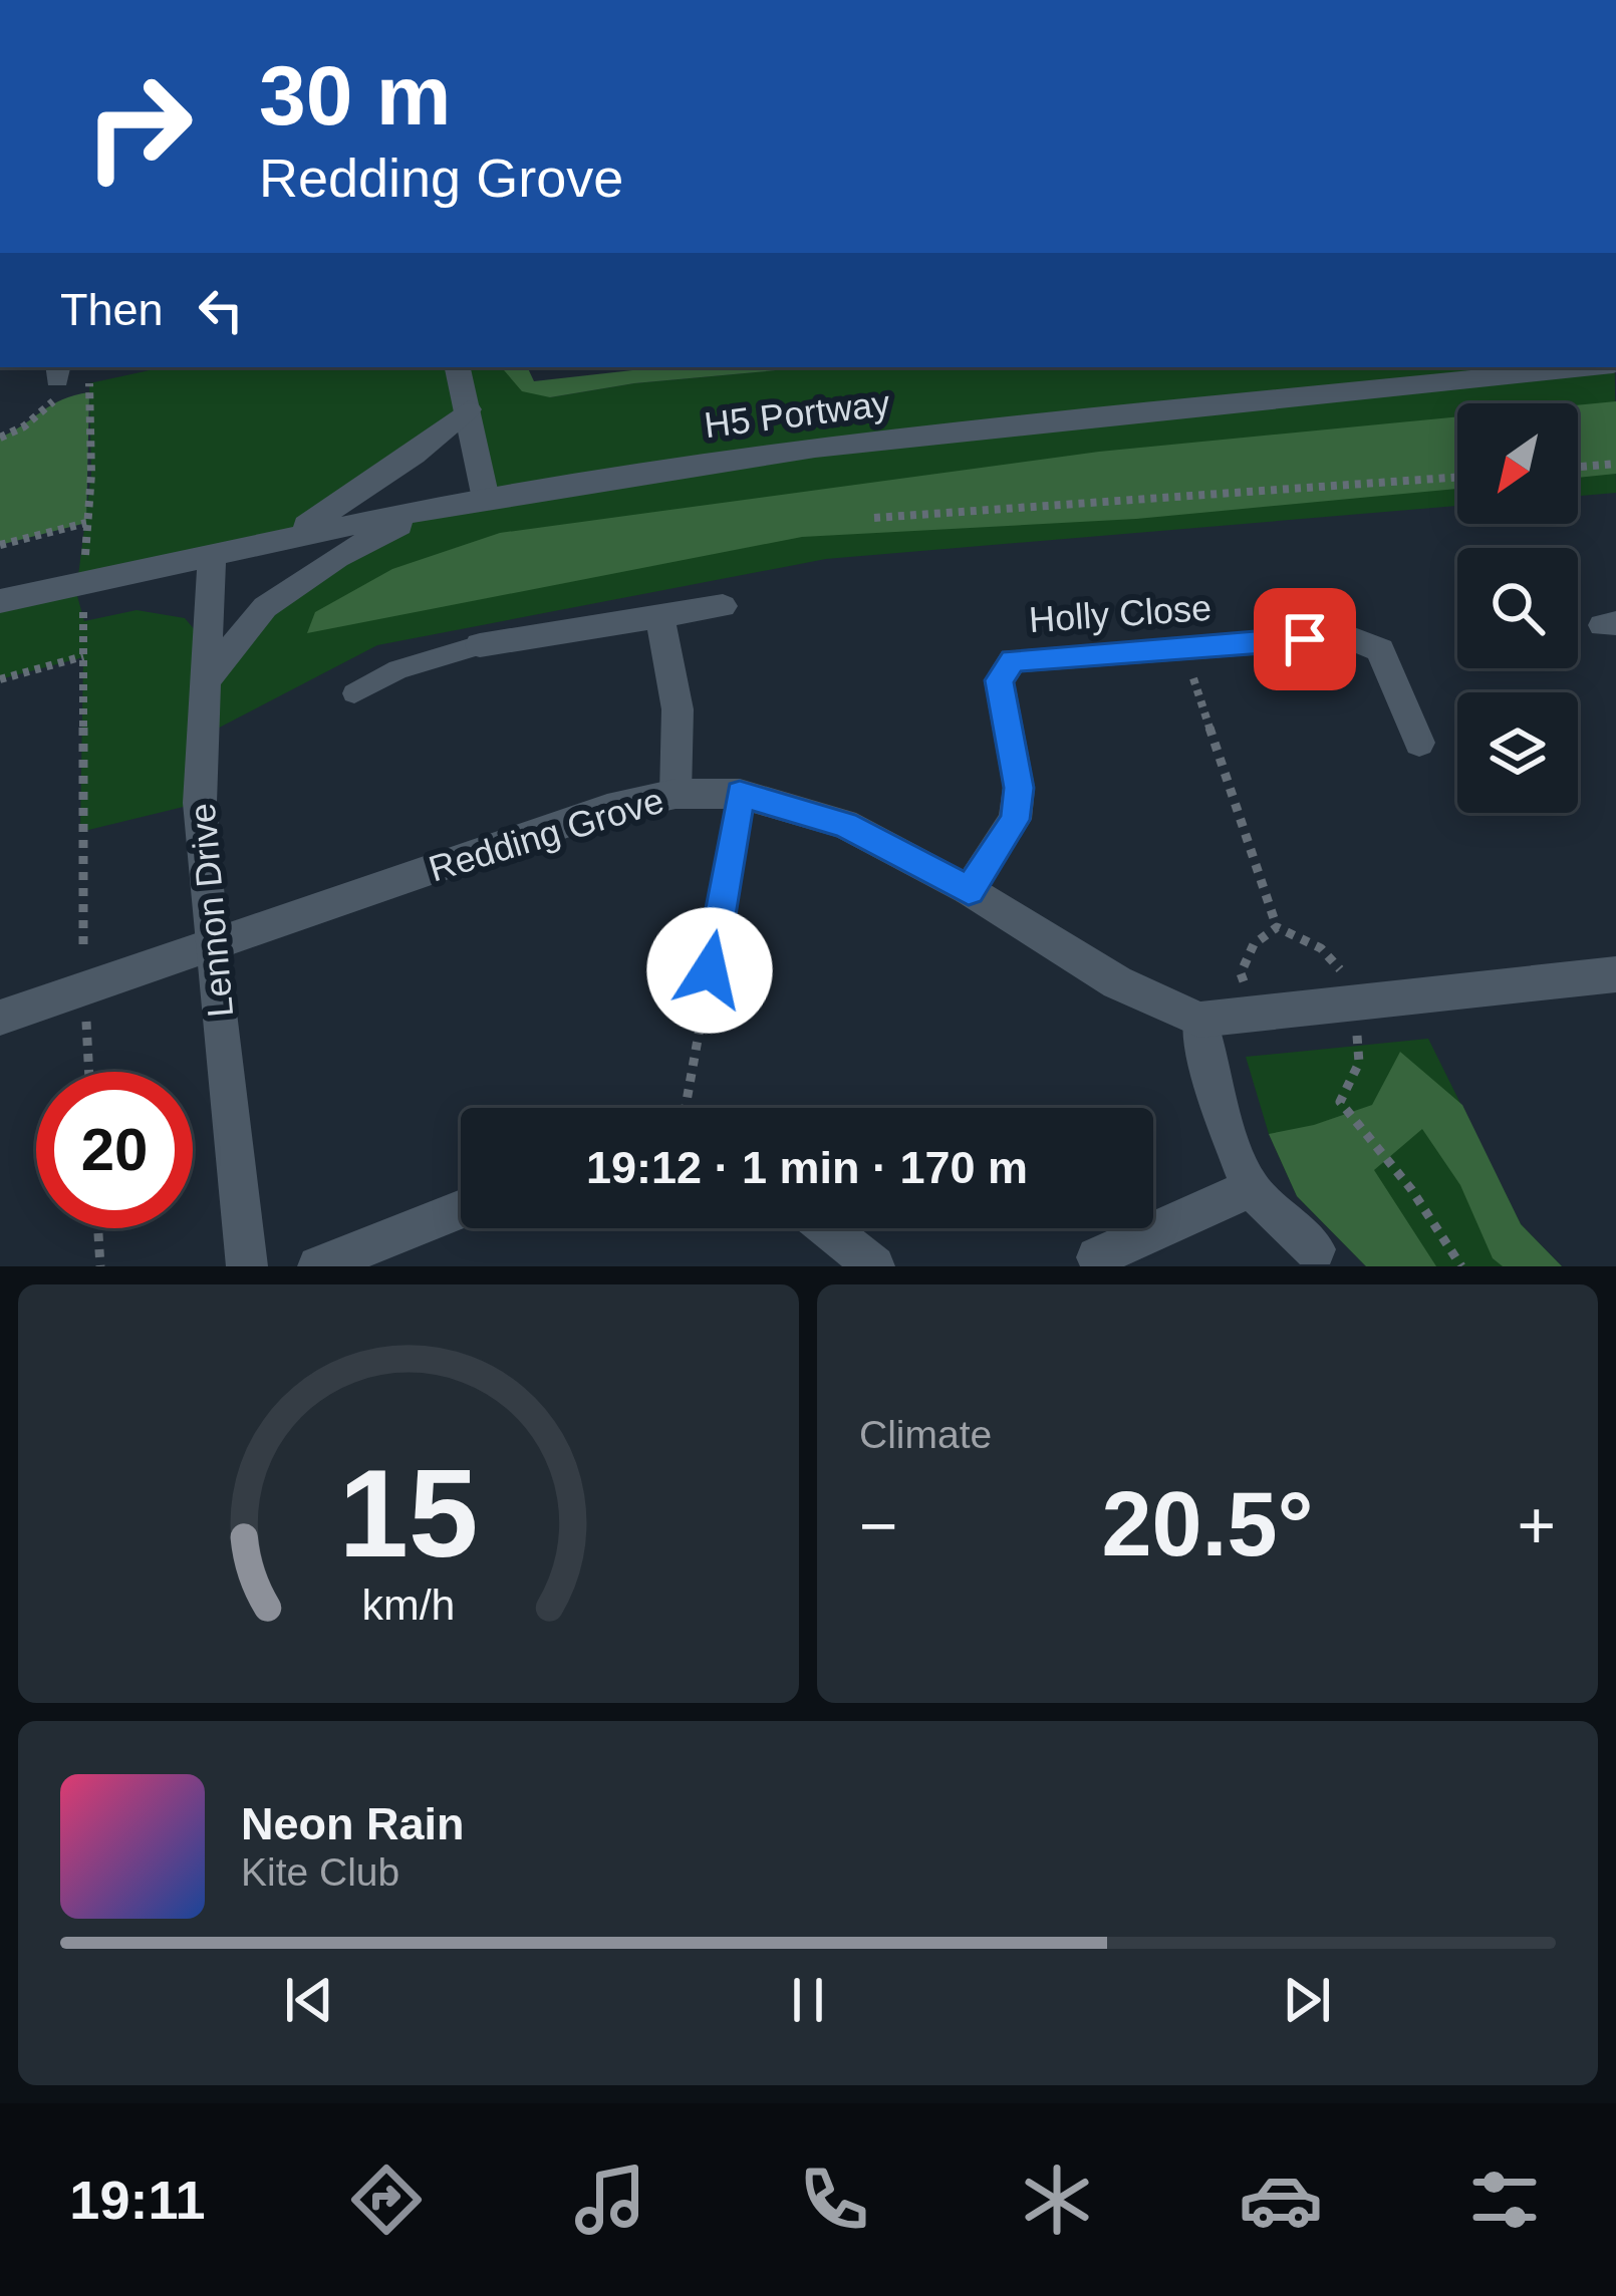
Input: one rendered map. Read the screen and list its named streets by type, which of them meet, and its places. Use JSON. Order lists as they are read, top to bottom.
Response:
{
  "streets": {
    "street": [
      "H5 Portway",
      "Holly Close",
      "Redding Grove",
      "Lennon Drive"
    ]
  },
  "crossings": [
    ["H5 Portway", "Lennon Drive"],
    ["Holly Close", "Redding Grove"],
    ["Redding Grove", "Lennon Drive"]
  ],
  "north": "bottom left",
  "page": {
    "turn": ["30 m", "Redding Grove"],
    "then": "Then",
    "limit": "20",
    "trip": "19:12 · 1 min · 170 m",
    "tile": "Climate",
    "heat": ["−", "20.5°", "+"],
    "song": ["Neon Rain", "Kite Club"],
    "tabs": "19:11",
    "gauge": ["15", "km/h"]
  }
}
